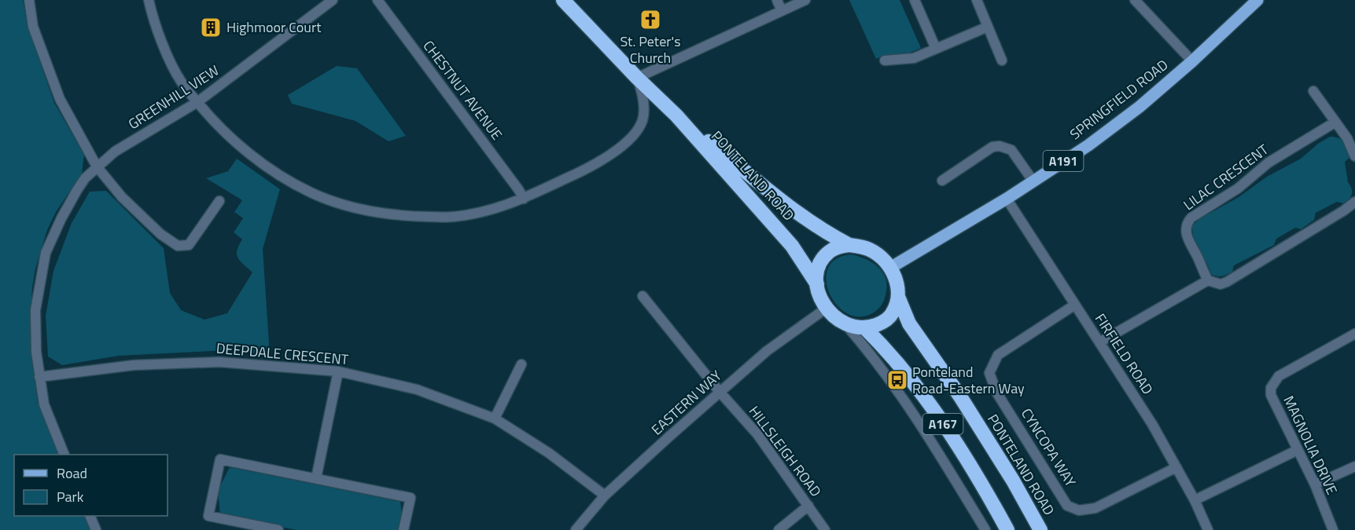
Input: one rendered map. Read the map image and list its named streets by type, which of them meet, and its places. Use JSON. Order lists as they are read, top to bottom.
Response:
{
  "streets": {
    "highway": ["PONTELAND ROAD", "A167"],
    "main road": ["SPRINGFIELD ROAD", "A191"],
    "street": [
      "CHESTNUT AVENUE",
      "GREENHILL VIEW",
      "LILAC CRESCENT",
      "DEEPDALE CRESCENT",
      "FIRFIELD ROAD",
      "EASTERN WAY",
      "MAGNOLIA DRIVE",
      "CYNCOPA WAY",
      "HILLSLEIGH ROAD"
    ]
  },
  "crossings": [
    ["GREENHILL VIEW", "DEEPDALE CRESCENT"],
    ["SPRINGFIELD ROAD", "PONTELAND ROAD"],
    ["SPRINGFIELD ROAD", "FIRFIELD ROAD"],
    ["SPRINGFIELD ROAD", "EASTERN WAY"],
    ["SPRINGFIELD ROAD", "A167"],
    ["PONTELAND ROAD", "EASTERN WAY"],
    ["PONTELAND ROAD", "A167"],
    ["DEEPDALE CRESCENT", "EASTERN WAY"],
    ["FIRFIELD ROAD", "CYNCOPA WAY"],
    ["EASTERN WAY", "A167"],
    ["EASTERN WAY", "HILLSLEIGH ROAD"]
  ],
  "places": {
    "church": ["St. Peter's Church"],
    "building": ["Highmoor Court"],
    "bus stop": ["Ponteland Road-Eastern Way"]
  },
  "legend": ["Road", "Park"]
}
